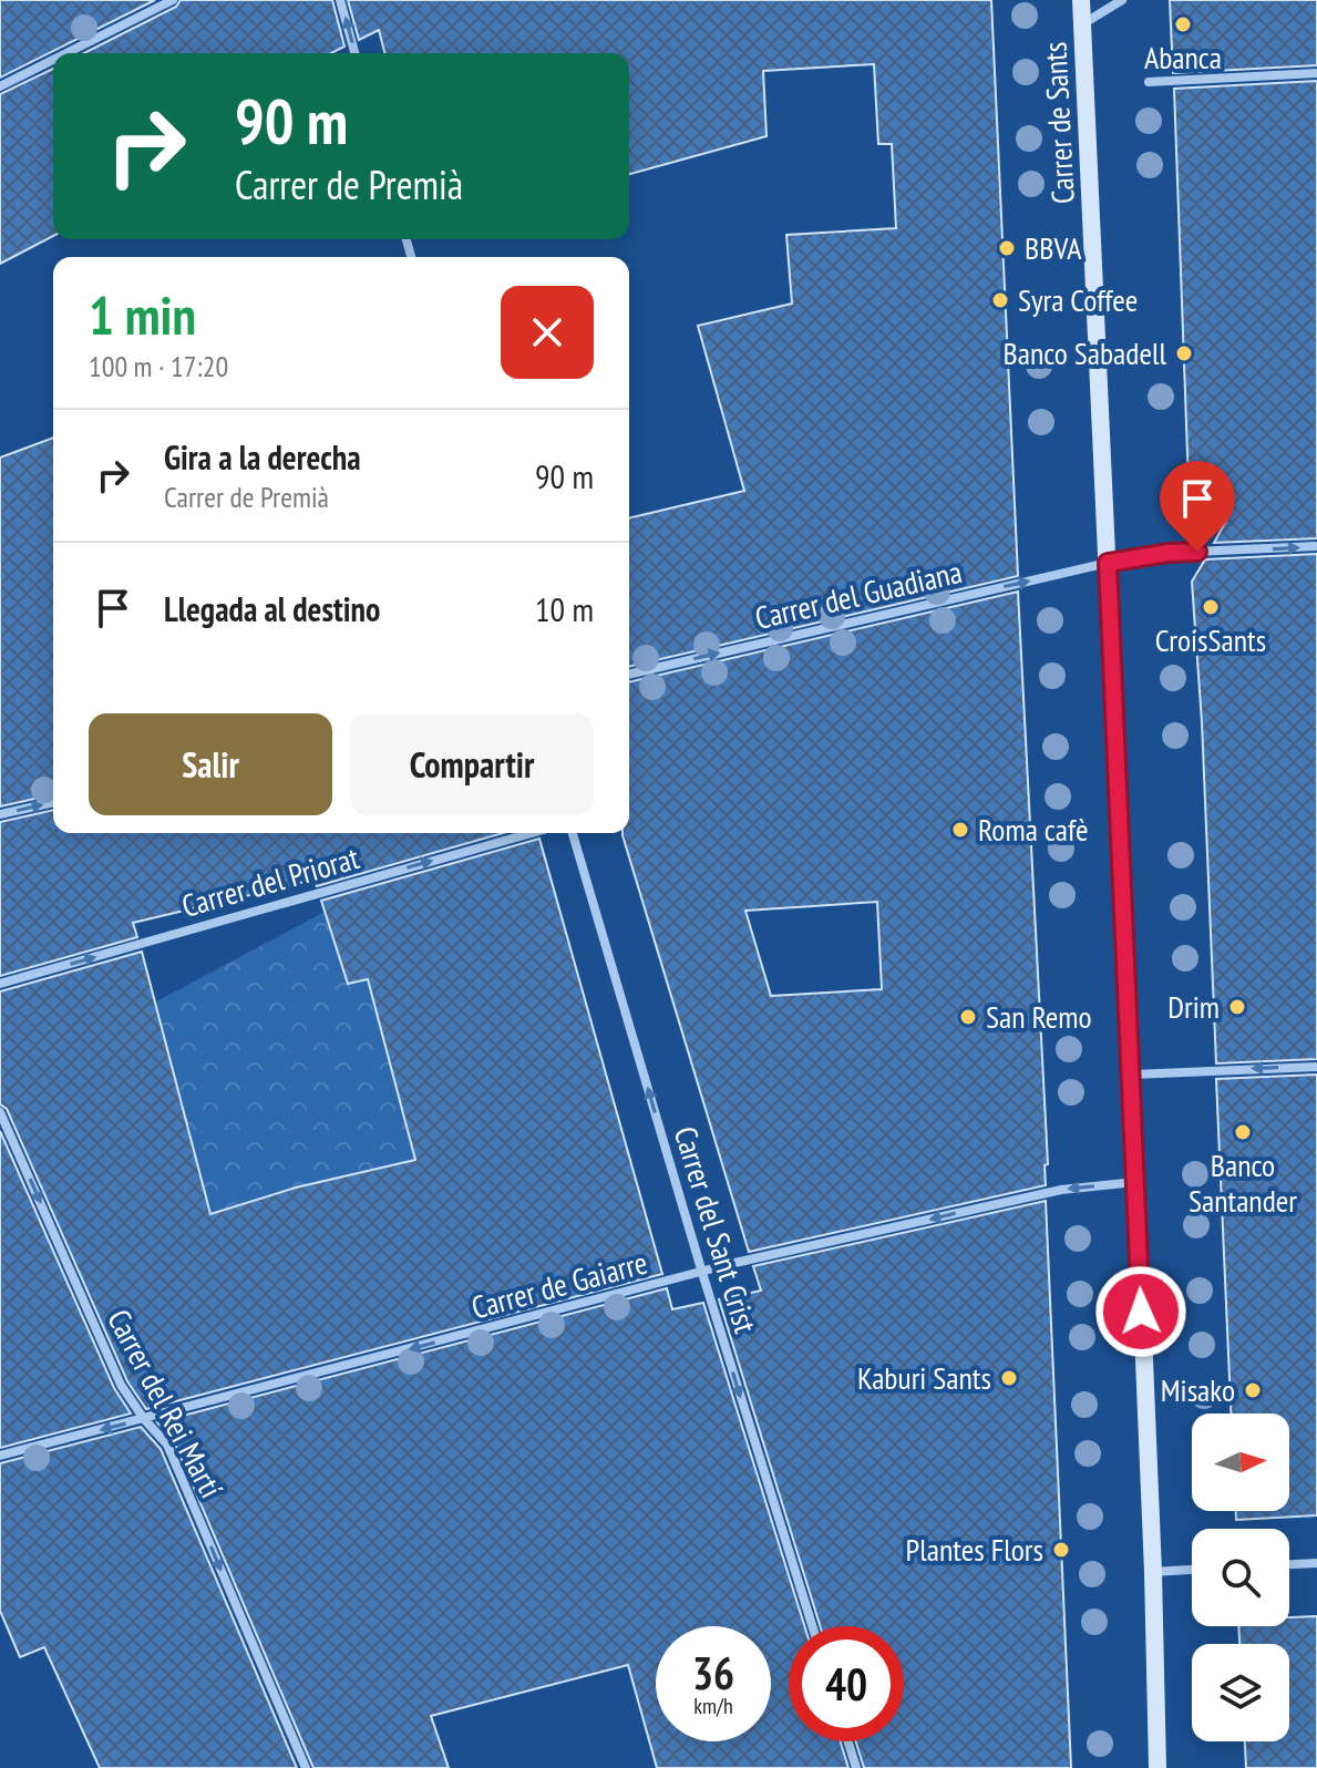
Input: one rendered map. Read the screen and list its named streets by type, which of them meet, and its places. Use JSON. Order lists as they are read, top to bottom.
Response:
{
  "streets": {
    "street": [
      "Carrer de Sants",
      "Carrer del Guadiana",
      "Carrer del Priorat",
      "Carrer del Sant Crist",
      "Carrer de Gaiarre",
      "Carrer del Rei Martí"
    ]
  },
  "crossings": [
    ["Carrer de Sants", "Carrer del Guadiana"],
    ["Carrer de Sants", "Carrer de Gaiarre"],
    ["Carrer del Sant Crist", "Carrer de Gaiarre"],
    ["Carrer de Gaiarre", "Carrer del Rei Martí"]
  ],
  "one_way": [
    "Carrer del Guadiana",
    "Carrer del Priorat",
    "Carrer de Gaiarre",
    "Carrer del Rei Martí"
  ],
  "places": [
    "Abanca",
    "BBVA",
    "Syra Coffee",
    "Banco Sabadell",
    "CroisSants",
    "Roma cafè",
    "Drim",
    "San Remo",
    "Banco Santander",
    "Kaburi Sants",
    "Misako",
    "Plantes Flors"
  ],
  "north": "right",
  "page": {
    "turn": ["90 m", "Carrer de Premià"],
    "heading": ["1 min", "100 m · 17:20"],
    "list": [
      {
        "name": "Gira a la derecha",
        "note": "Carrer de Premià",
        "value": "90 m"
      },
      {
        "name": "Llegada al destino",
        "value": "10 m"
      }
    ],
    "buttons": ["Salir", "Compartir"],
    "speed": "36 km/h",
    "limit": "40"
  }
}
